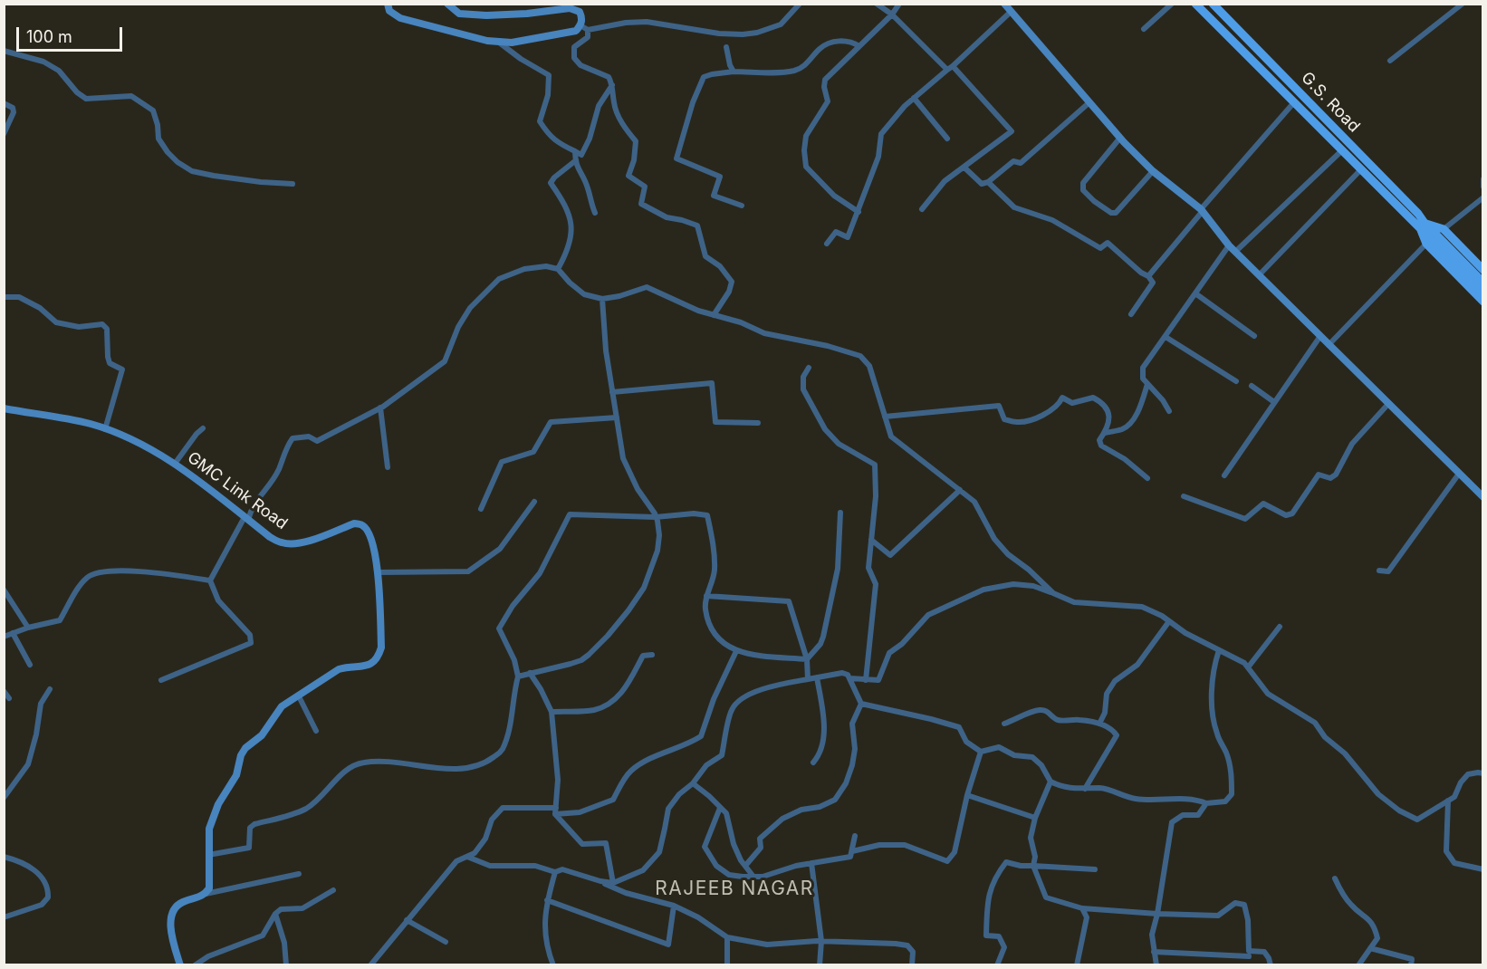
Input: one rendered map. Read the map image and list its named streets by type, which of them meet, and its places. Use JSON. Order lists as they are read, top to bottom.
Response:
{
  "streets": {
    "main road": ["G.S. Road"],
    "street": ["GMC Link Road"]
  },
  "districts": ["RAJEEB NAGAR"],
  "scale_bar": "100 m"
}
